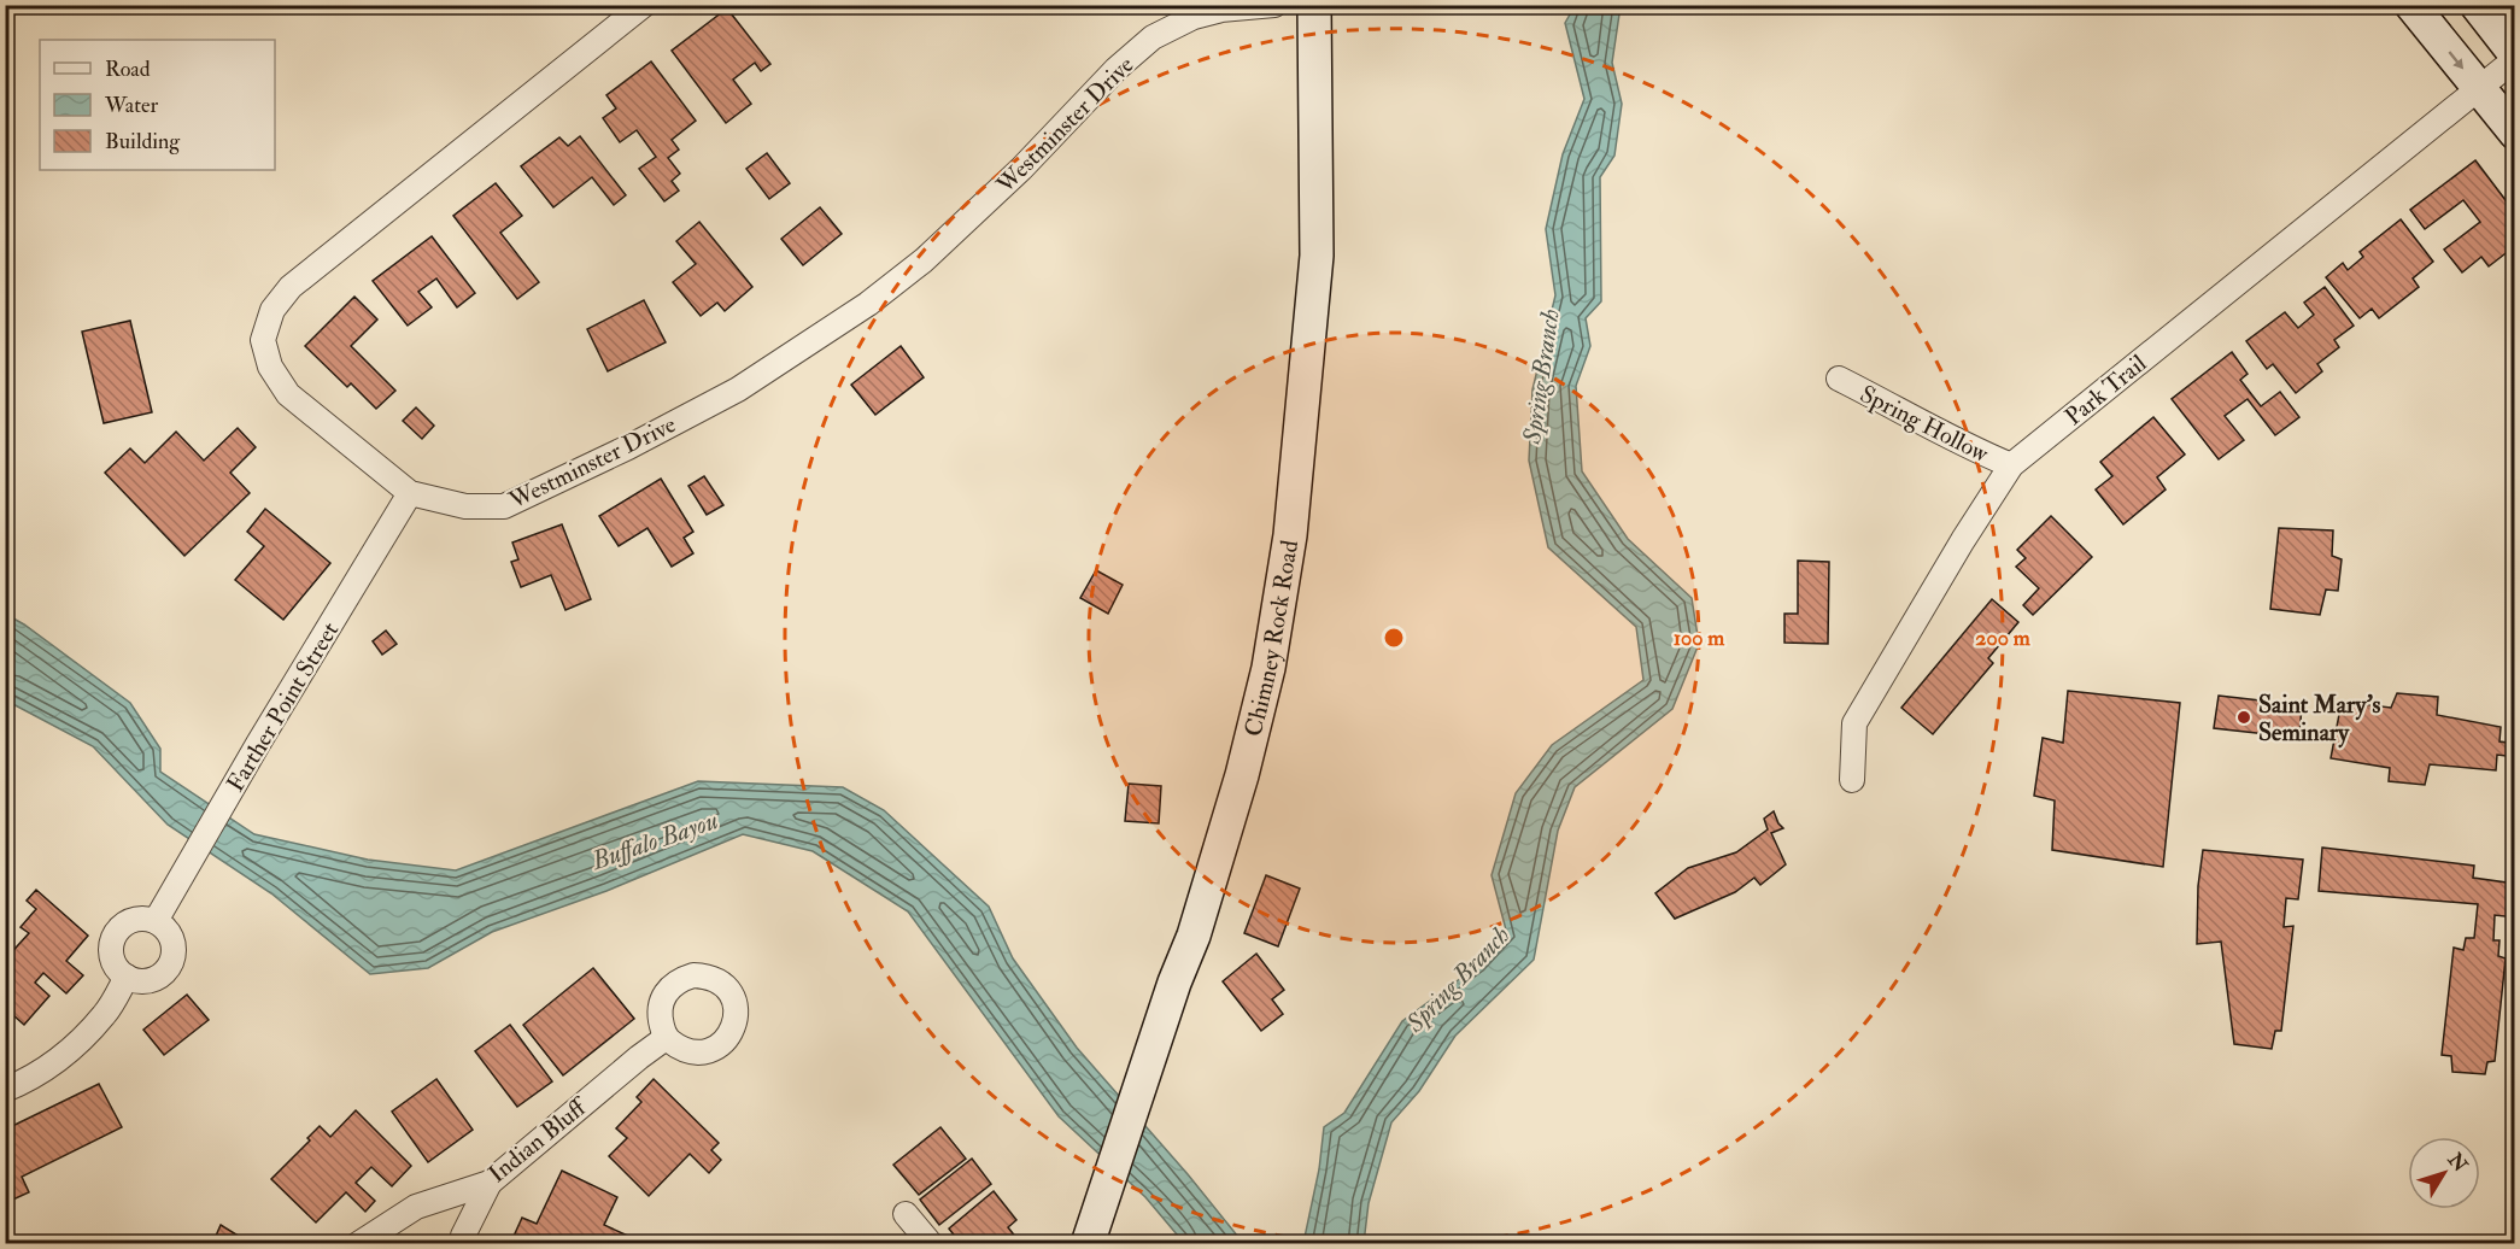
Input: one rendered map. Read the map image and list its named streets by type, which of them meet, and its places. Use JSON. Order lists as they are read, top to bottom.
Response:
{
  "streets": {
    "main road": ["Chimney Rock Road"],
    "street": [
      "Westminster Drive",
      "Park Trail",
      "Spring Hollow",
      "Farther Point Street",
      "Indian Bluff"
    ]
  },
  "crossings": [
    ["Westminster Drive", "Farther Point Street"],
    ["Park Trail", "Spring Hollow"]
  ],
  "water": ["Spring Branch", "Buffalo Bayou"],
  "places": ["Saint Mary's Seminary"],
  "legend": ["Road", "Water", "Building"],
  "north": "top right",
  "rings": ["100 m", "200 m"]
}
